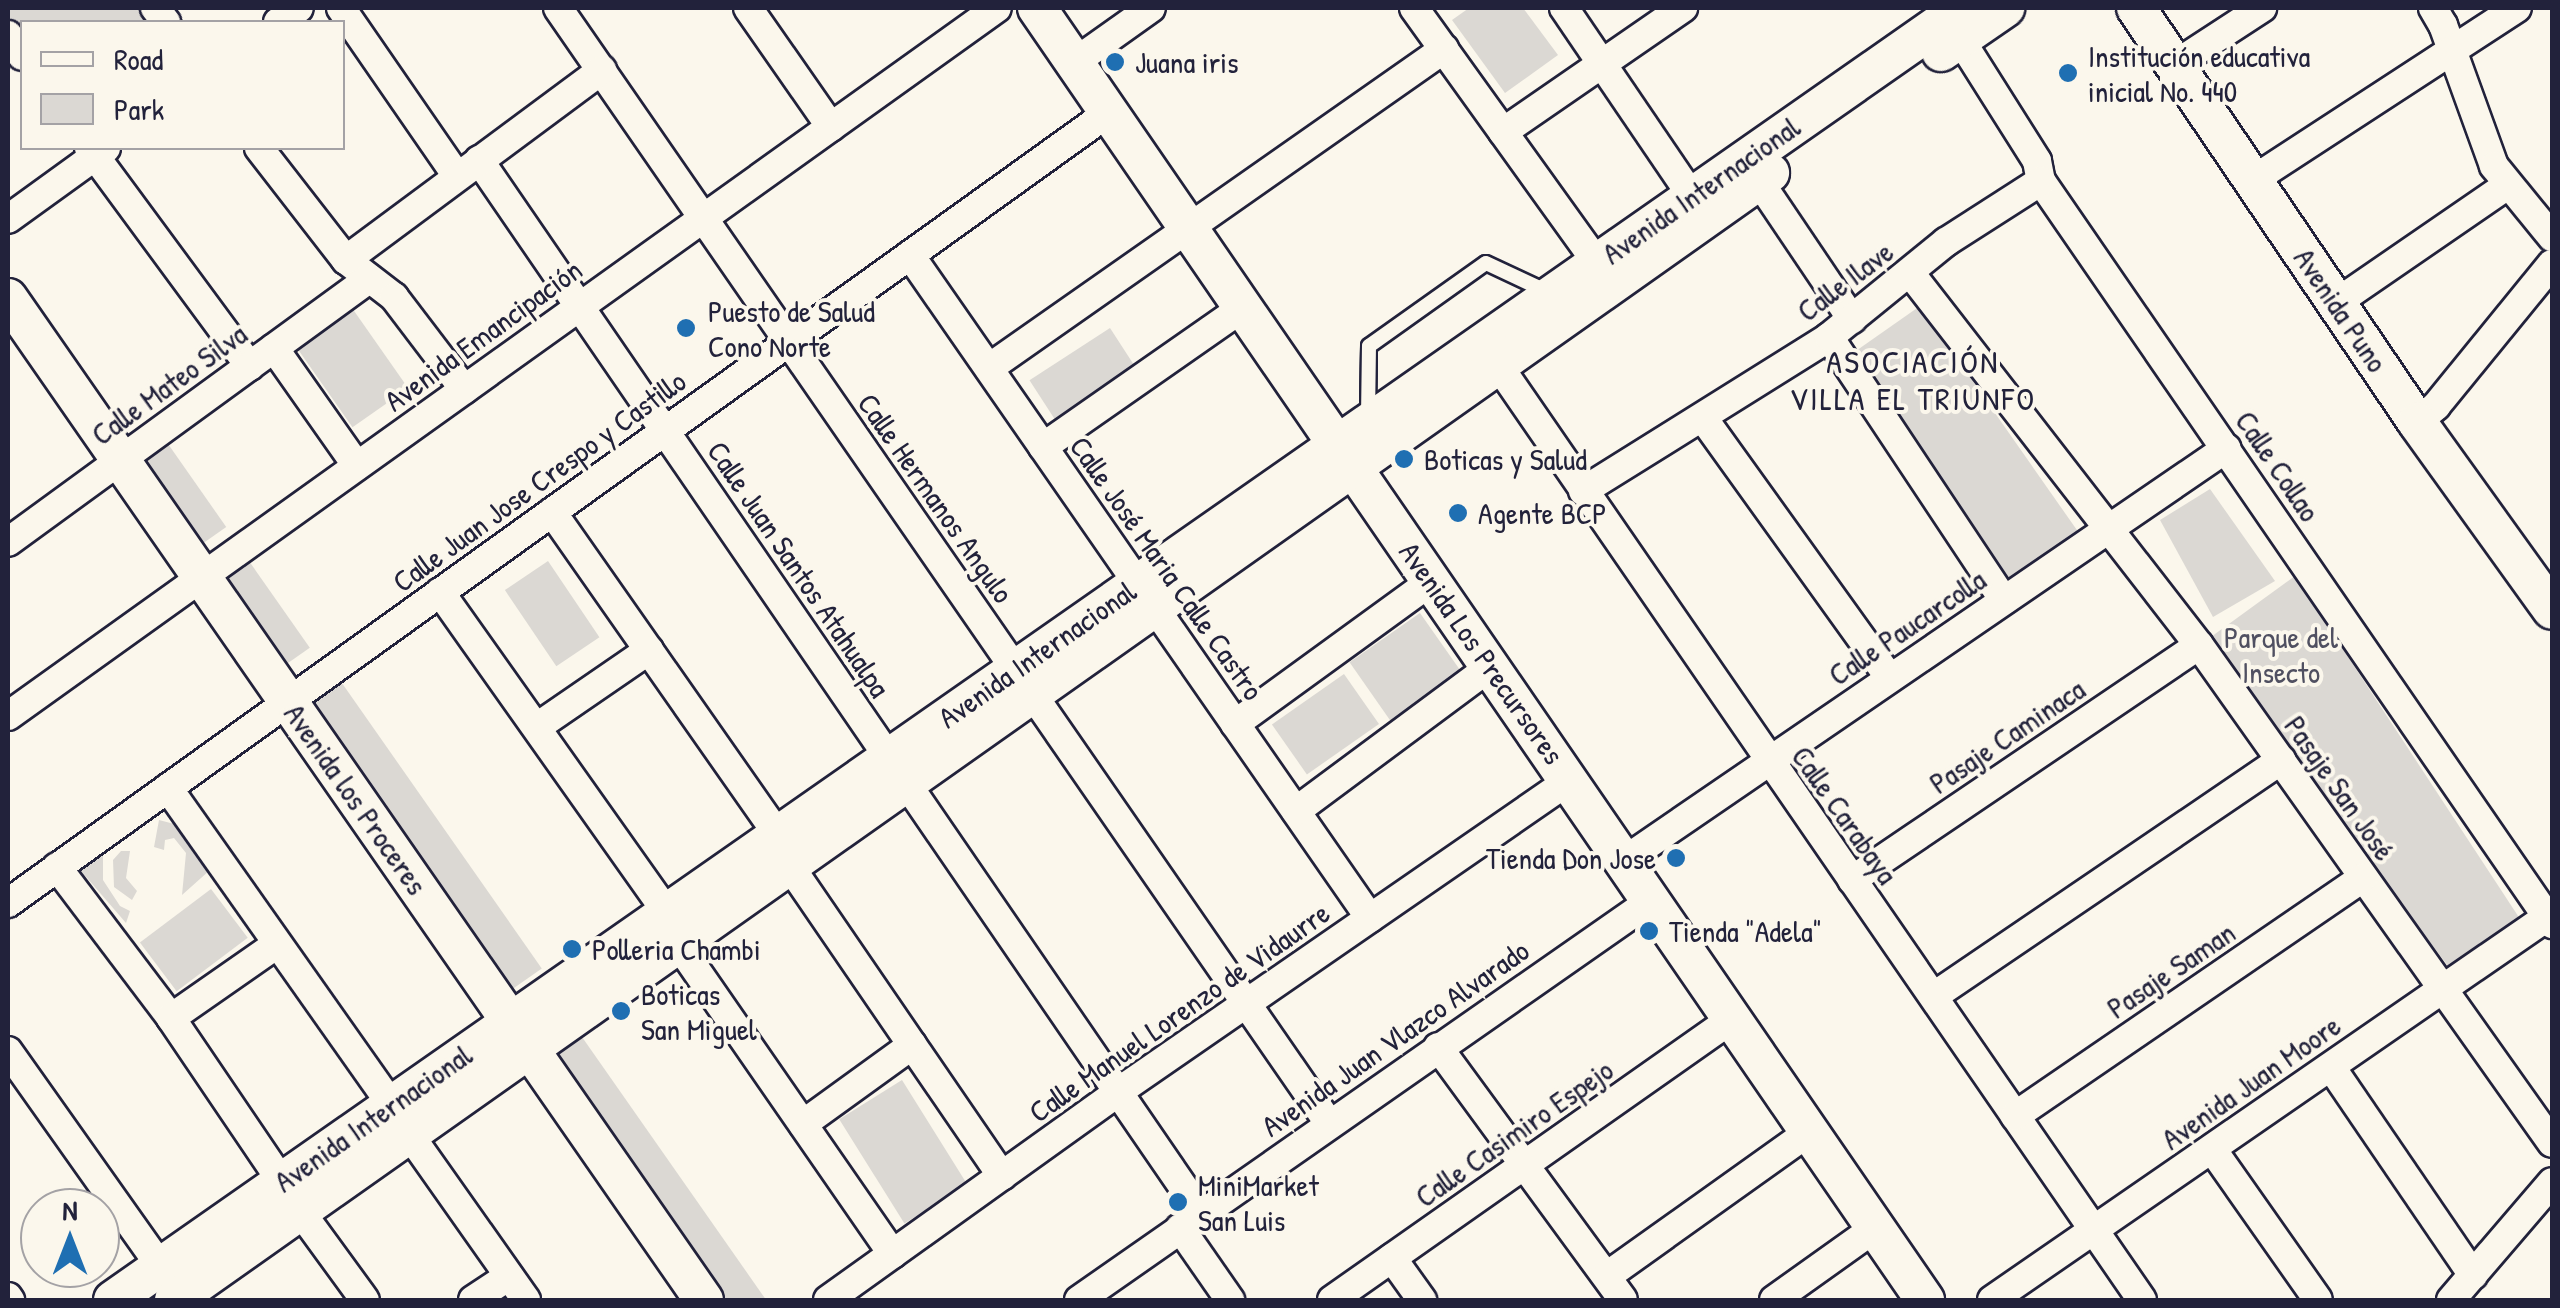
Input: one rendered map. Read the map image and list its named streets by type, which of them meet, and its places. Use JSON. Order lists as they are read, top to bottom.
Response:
{
  "streets": {
    "street": [
      "Avenida Internacional",
      "Calle Ilave",
      "Avenida Puno",
      "Avenida Emancipación",
      "Calle Mateo Silva",
      "Calle Collao",
      "Calle Juan Jose Crespo y Castillo",
      "Calle Hermanos Angulo",
      "Calle José Maria Calle Castro",
      "Calle Juan Santos Atahualpa",
      "Calle Paucarcolla",
      "Avenida Los Precursores",
      "Pasaje Caminaca",
      "Pasaje San José",
      "Avenida los Proceres",
      "Calle Carabaya",
      "Pasaje Saman",
      "Calle Manuel Lorenzo de Vidaurre",
      "Avenida Juan Vlazco Alvarado",
      "Avenida Juan Moore",
      "Calle Casimiro Espejo"
    ]
  },
  "crossings": [
    ["Avenida Internacional", "Calle Collao"],
    ["Avenida Internacional", "Calle Hermanos Angulo"],
    ["Avenida Internacional", "Calle José Maria Calle Castro"],
    ["Avenida Internacional", "Calle Juan Santos Atahualpa"],
    ["Avenida Internacional", "Avenida Los Precursores"],
    ["Avenida Internacional", "Avenida los Proceres"],
    ["Avenida Internacional", "Calle Carabaya"],
    ["Calle Ilave", "Calle Collao"],
    ["Calle Ilave", "Pasaje San José"],
    ["Calle Ilave", "Calle Carabaya"],
    ["Avenida Emancipación", "Calle Hermanos Angulo"],
    ["Avenida Emancipación", "Calle Juan Santos Atahualpa"],
    ["Avenida Emancipación", "Avenida los Proceres"],
    ["Calle Mateo Silva", "Avenida los Proceres"],
    ["Calle Collao", "Calle Paucarcolla"],
    ["Calle Collao", "Avenida Juan Moore"],
    ["Calle Juan Jose Crespo y Castillo", "Calle Hermanos Angulo"],
    ["Calle Juan Jose Crespo y Castillo", "Calle José Maria Calle Castro"],
    ["Calle Juan Jose Crespo y Castillo", "Calle Juan Santos Atahualpa"],
    ["Calle Juan Jose Crespo y Castillo", "Avenida Los Precursores"],
    ["Calle Juan Jose Crespo y Castillo", "Avenida los Proceres"],
    ["Calle Hermanos Angulo", "Calle Manuel Lorenzo de Vidaurre"],
    ["Calle Hermanos Angulo", "Avenida Juan Vlazco Alvarado"],
    ["Calle José Maria Calle Castro", "Calle Manuel Lorenzo de Vidaurre"],
    ["Calle Juan Santos Atahualpa", "Calle Manuel Lorenzo de Vidaurre"],
    ["Calle Juan Santos Atahualpa", "Avenida Juan Vlazco Alvarado"],
    ["Calle Paucarcolla", "Avenida Los Precursores"],
    ["Calle Paucarcolla", "Pasaje San José"],
    ["Calle Paucarcolla", "Calle Carabaya"],
    ["Avenida Los Precursores", "Calle Manuel Lorenzo de Vidaurre"],
    ["Avenida Los Precursores", "Avenida Juan Vlazco Alvarado"],
    ["Avenida Los Precursores", "Calle Casimiro Espejo"],
    ["Pasaje Caminaca", "Pasaje San José"],
    ["Pasaje Caminaca", "Calle Carabaya"],
    ["Pasaje San José", "Pasaje Saman"],
    ["Pasaje San José", "Avenida Juan Moore"],
    ["Calle Carabaya", "Pasaje Saman"],
    ["Calle Carabaya", "Avenida Juan Moore"]
  ],
  "districts": ["ASOCIACIÓN VILLA EL TRIUNFO"],
  "parks": ["Parque del Insecto"],
  "places": [
    "Juana iris",
    "Institución educativa inicial No. 440",
    "Puesto de Salud Cono Norte",
    "Boticas y Salud",
    "Agente BCP",
    "Tienda Don Jose",
    "Tienda \"Adela\"",
    "Polleria Chambi",
    "Boticas San Miguel",
    "MiniMarket San Luis"
  ],
  "legend": ["Road", "Park"],
  "north": "top"
}
